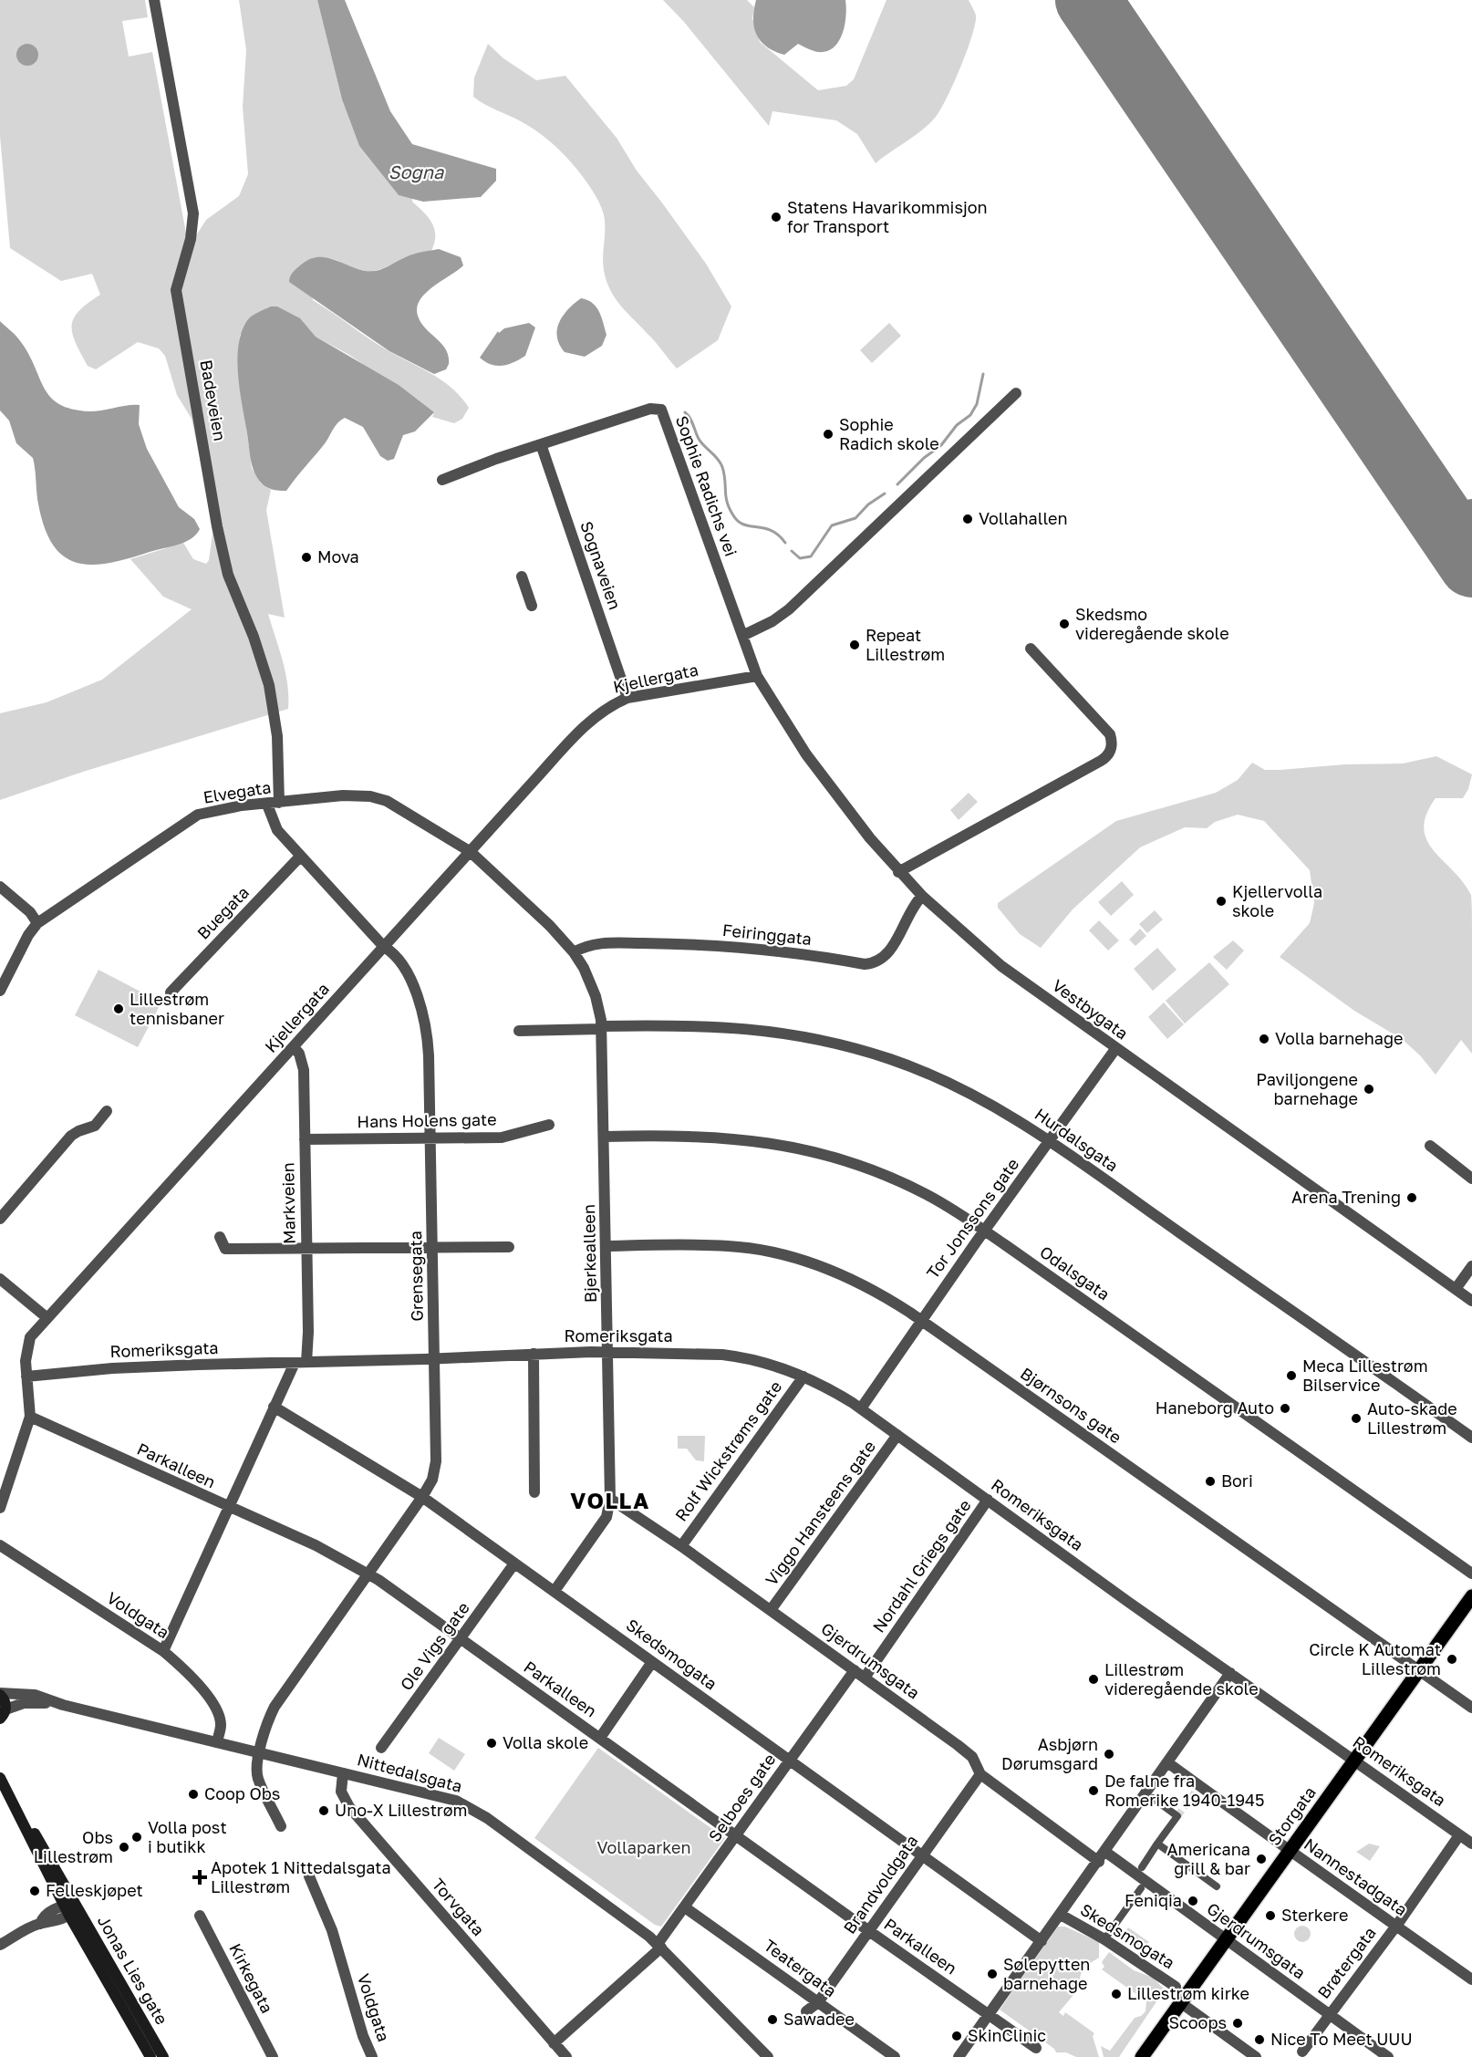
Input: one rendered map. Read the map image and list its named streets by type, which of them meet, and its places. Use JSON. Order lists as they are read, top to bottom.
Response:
{
  "streets": {
    "main road": ["Storgata", "Jonas Lies gate"],
    "street": [
      "Badeveien",
      "Sophie Radichs vei",
      "Sognaveien",
      "Kjellergata",
      "Elvegata",
      "Buegata",
      "Feiringgata",
      "Vestbygata",
      "Hans Holens gate",
      "Hurdalsgata",
      "Markveien",
      "Tor Jonssons gate",
      "Bjerkealleen",
      "Odalsgata",
      "Grensegata",
      "Romeriksgata",
      "Bjørnsons gate",
      "Rolf Wickstrøms gate",
      "Parkalleen",
      "Viggo Hansteens gate",
      "Nordahl Griegs gate",
      "Voldgata",
      "Ole Vigs gate",
      "Skedsmogata",
      "Gjerdrumsgata",
      "Nittedalsgata",
      "Selboes gate",
      "Nannestadgata",
      "Brandvoldgata",
      "Torvgata",
      "Brøtergata",
      "Teatergata",
      "Kirkegata"
    ]
  },
  "crossings": [
    ["Badeveien", "Elvegata"],
    ["Badeveien", "Grensegata"],
    ["Sophie Radichs vei", "Sognaveien"],
    ["Sophie Radichs vei", "Kjellergata"],
    ["Sophie Radichs vei", "Vestbygata"],
    ["Sognaveien", "Kjellergata"],
    ["Kjellergata", "Elvegata"],
    ["Kjellergata", "Vestbygata"],
    ["Kjellergata", "Markveien"],
    ["Kjellergata", "Bjerkealleen"],
    ["Kjellergata", "Grensegata"],
    ["Kjellergata", "Romeriksgata"],
    ["Kjellergata", "Parkalleen"],
    ["Elvegata", "Bjerkealleen"],
    ["Elvegata", "Grensegata"],
    ["Buegata", "Grensegata"],
    ["Feiringgata", "Vestbygata"],
    ["Feiringgata", "Bjerkealleen"],
    ["Vestbygata", "Tor Jonssons gate"],
    ["Hans Holens gate", "Markveien"],
    ["Hans Holens gate", "Grensegata"],
    ["Hurdalsgata", "Tor Jonssons gate"],
    ["Hurdalsgata", "Bjerkealleen"],
    ["Markveien", "Romeriksgata"],
    ["Tor Jonssons gate", "Odalsgata"],
    ["Tor Jonssons gate", "Romeriksgata"],
    ["Tor Jonssons gate", "Bjørnsons gate"],
    ["Bjerkealleen", "Odalsgata"],
    ["Bjerkealleen", "Romeriksgata"],
    ["Bjerkealleen", "Bjørnsons gate"],
    ["Bjerkealleen", "Skedsmogata"],
    ["Bjerkealleen", "Gjerdrumsgata"],
    ["Grensegata", "Romeriksgata"],
    ["Grensegata", "Parkalleen"],
    ["Grensegata", "Skedsmogata"],
    ["Grensegata", "Nittedalsgata"],
    ["Romeriksgata", "Rolf Wickstrøms gate"],
    ["Romeriksgata", "Viggo Hansteens gate"],
    ["Romeriksgata", "Nordahl Griegs gate"],
    ["Romeriksgata", "Storgata"],
    ["Romeriksgata", "Brøtergata"],
    ["Bjørnsons gate", "Storgata"],
    ["Rolf Wickstrøms gate", "Gjerdrumsgata"],
    ["Parkalleen", "Ole Vigs gate"],
    ["Parkalleen", "Selboes gate"],
    ["Parkalleen", "Brandvoldgata"],
    ["Viggo Hansteens gate", "Gjerdrumsgata"],
    ["Nordahl Griegs gate", "Gjerdrumsgata"],
    ["Voldgata", "Nittedalsgata"],
    ["Ole Vigs gate", "Skedsmogata"],
    ["Skedsmogata", "Selboes gate"],
    ["Skedsmogata", "Brandvoldgata"],
    ["Gjerdrumsgata", "Selboes gate"],
    ["Gjerdrumsgata", "Storgata"],
    ["Gjerdrumsgata", "Brandvoldgata"],
    ["Gjerdrumsgata", "Brøtergata"],
    ["Nittedalsgata", "Selboes gate"],
    ["Nittedalsgata", "Torvgata"],
    ["Selboes gate", "Torvgata"],
    ["Selboes gate", "Teatergata"],
    ["Storgata", "Nannestadgata"],
    ["Nannestadgata", "Brøtergata"],
    ["Brandvoldgata", "Teatergata"]
  ],
  "districts": ["VOLLA"],
  "water": ["Sogna"],
  "parks": ["Vollaparken"],
  "places": {
    "other": [
      "Statens Havarikommisjon for Transport",
      "Sophie Radich skole",
      "Vollahallen",
      "Mova",
      "Skedsmo videregående skole",
      "Repeat Lillestrøm",
      "Kjellervolla skole",
      "Lillestrøm tennisbaner",
      "Volla barnehage",
      "Paviljongene barnehage",
      "Arena Trening",
      "Meca Lillestrøm Bilservice",
      "Haneborg Auto",
      "Auto-skade Lillestrøm",
      "Bori",
      "Circle K Automat Lillestrøm",
      "Lillestrøm videregående skole",
      "Volla skole",
      "Asbjørn Dørumsgard",
      "De falne fra Romerike 1940-1945",
      "Coop Obs",
      "Uno-X Lillestrøm",
      "Volla post i butikk",
      "Obs Lillestrøm",
      "Americana grill & bar",
      "Felleskjøpet",
      "Feniqia",
      "Sterkere",
      "Sølepytten barnehage",
      "Lillestrøm kirke",
      "Sawadee",
      "Scoops",
      "SkinClinic",
      "Nice To Meet UUU"
    ],
    "health": ["Apotek 1 Nittedalsgata Lillestrøm"]
  }
}
